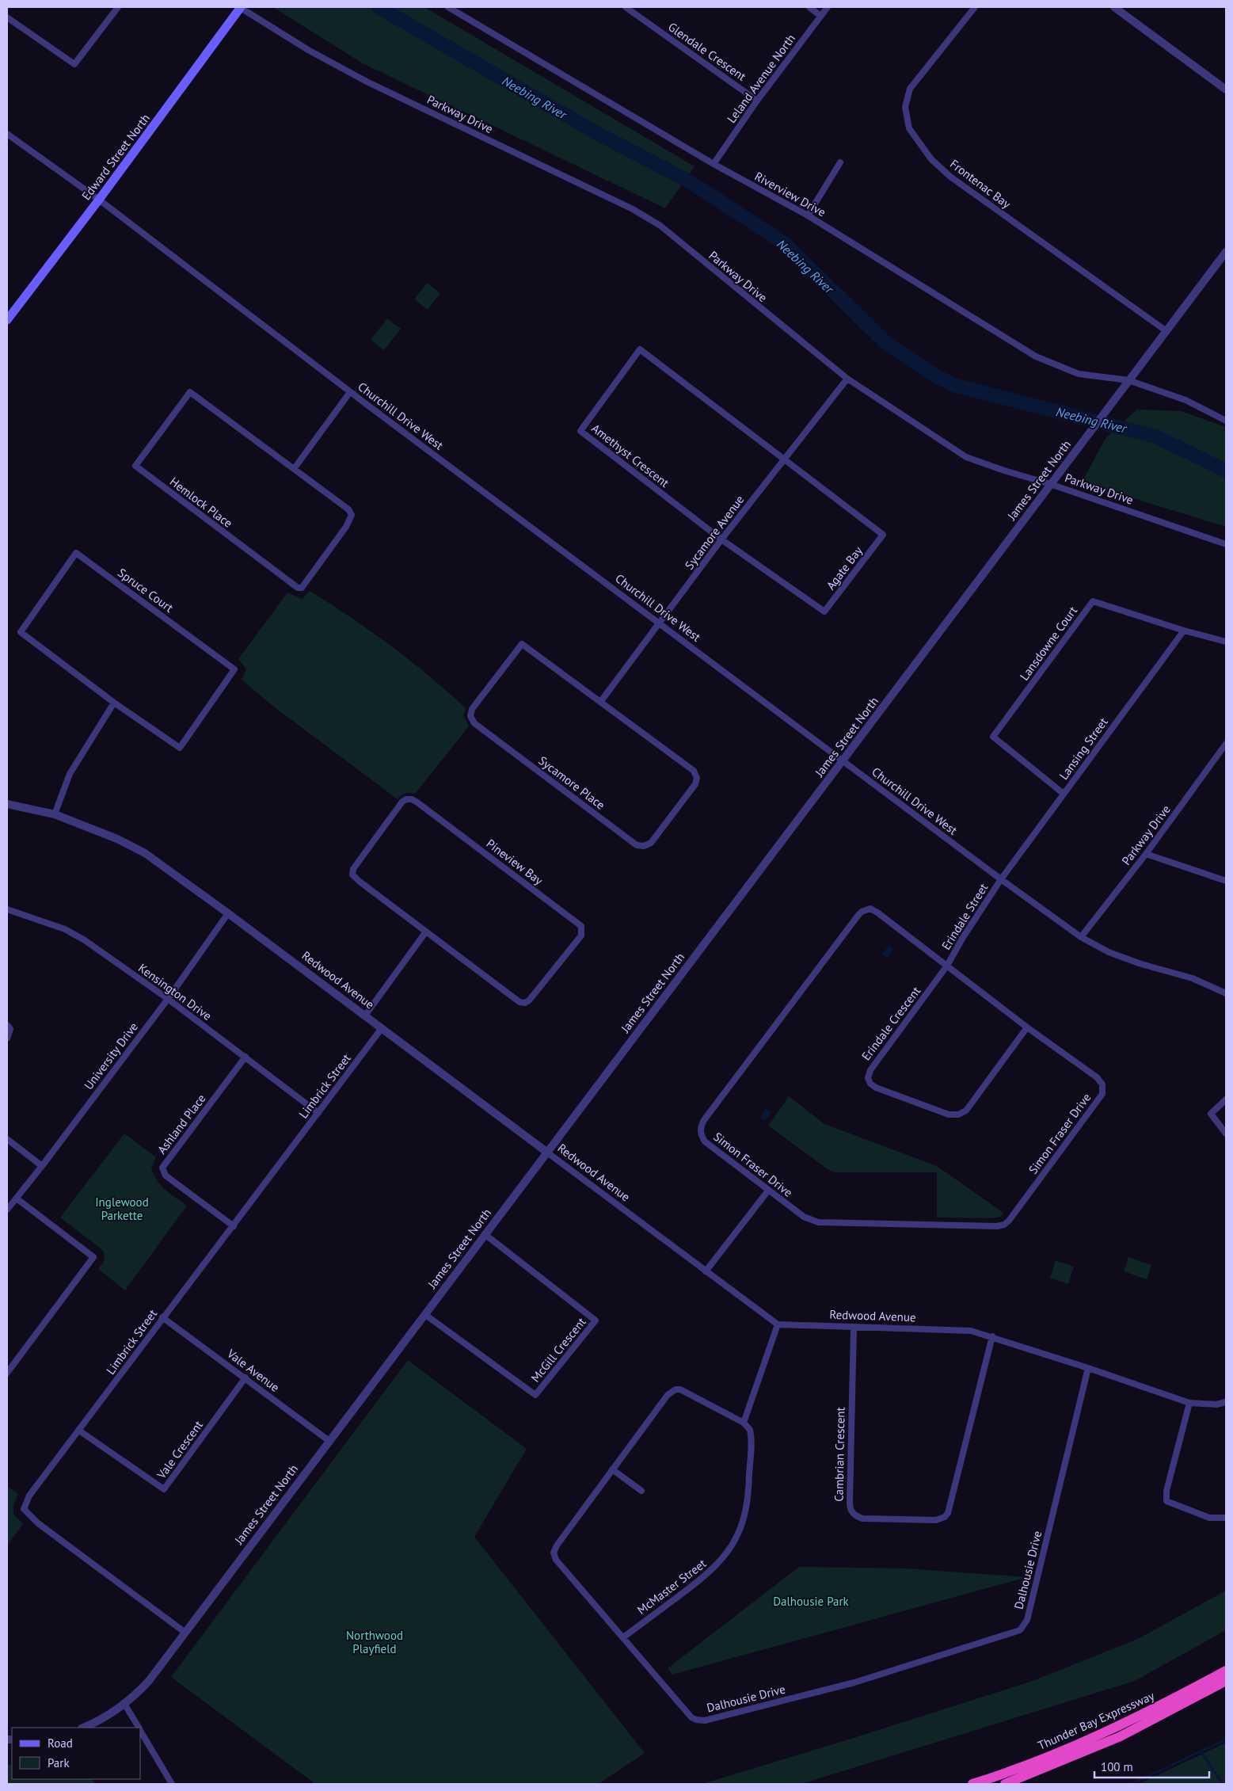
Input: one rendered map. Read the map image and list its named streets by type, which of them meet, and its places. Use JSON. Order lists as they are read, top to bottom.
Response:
{
  "streets": {
    "highway": ["Thunder Bay Expressway"],
    "main road": ["Edward Street North"],
    "street": [
      "Glendale Crescent",
      "Leland Avenue North",
      "Parkway Drive",
      "Frontenac Bay",
      "Riverview Drive",
      "Churchill Drive West",
      "Amethyst Crescent",
      "James Street North",
      "Hemlock Place",
      "Sycamore Avenue",
      "Agate Bay",
      "Spruce Court",
      "Lansdowne Court",
      "Lansing Street",
      "Sycamore Place",
      "Pineview Bay",
      "Erindale Street",
      "Redwood Avenue",
      "Kensington Drive",
      "Erindale Crescent",
      "University Drive",
      "Limbrick Street",
      "Ashland Place",
      "Simon Fraser Drive",
      "McGill Crescent",
      "Vale Avenue",
      "Vale Crescent",
      "Cambrian Crescent",
      "Dalhousie Drive",
      "McMaster Street"
    ]
  },
  "crossings": [
    ["Glendale Crescent", "Leland Avenue North"],
    ["Leland Avenue North", "Riverview Drive"],
    ["Parkway Drive", "Edward Street North"],
    ["Parkway Drive", "Churchill Drive West"],
    ["Parkway Drive", "James Street North"],
    ["Parkway Drive", "Sycamore Avenue"],
    ["Edward Street North", "Churchill Drive West"],
    ["Frontenac Bay", "James Street North"],
    ["Riverview Drive", "James Street North"],
    ["Churchill Drive West", "James Street North"],
    ["Churchill Drive West", "Sycamore Avenue"],
    ["Churchill Drive West", "Lansing Street"],
    ["Churchill Drive West", "Erindale Street"],
    ["Amethyst Crescent", "Sycamore Avenue"],
    ["Amethyst Crescent", "Agate Bay"],
    ["James Street North", "Redwood Avenue"],
    ["James Street North", "Limbrick Street"],
    ["James Street North", "McGill Crescent"],
    ["James Street North", "Vale Avenue"],
    ["Sycamore Avenue", "Agate Bay"],
    ["Sycamore Avenue", "Sycamore Place"],
    ["Lansdowne Court", "Lansing Street"],
    ["Lansing Street", "Erindale Street"],
    ["Erindale Street", "Erindale Crescent"],
    ["Erindale Street", "Simon Fraser Drive"],
    ["Redwood Avenue", "University Drive"],
    ["Redwood Avenue", "Limbrick Street"],
    ["Redwood Avenue", "Cambrian Crescent"],
    ["Redwood Avenue", "Dalhousie Drive"],
    ["Kensington Drive", "University Drive"],
    ["Kensington Drive", "Limbrick Street"],
    ["Kensington Drive", "Ashland Place"],
    ["Erindale Crescent", "Simon Fraser Drive"],
    ["Limbrick Street", "Ashland Place"],
    ["Limbrick Street", "Vale Avenue"],
    ["Limbrick Street", "Vale Crescent"],
    ["Vale Avenue", "Vale Crescent"],
    ["Dalhousie Drive", "McMaster Street"]
  ],
  "water": ["Neebing River"],
  "parks": ["Inglewood Parkette", "Dalhousie Park", "Northwood Playfield"],
  "legend": ["Road", "Park"],
  "scale_bar": "100 m"
}
